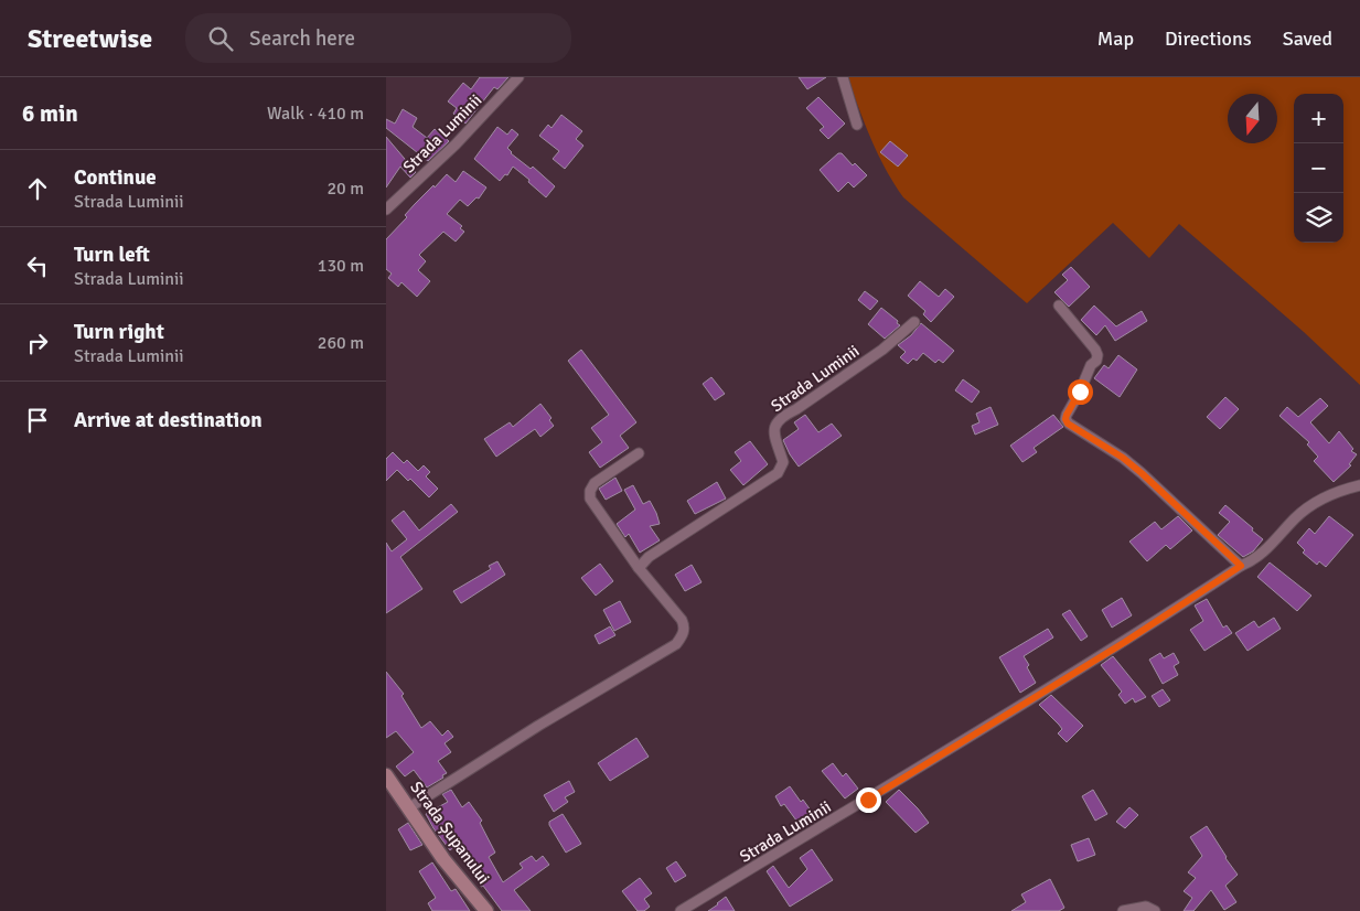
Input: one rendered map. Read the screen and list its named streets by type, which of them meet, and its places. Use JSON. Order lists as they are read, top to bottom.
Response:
{
  "streets": {
    "street": ["Strada Luminii", "Strada Șupanului"]
  },
  "north": "bottom",
  "page": {
    "header": "Streetwise",
    "search": "Search here",
    "nav": ["Map", "Directions", "Saved"],
    "heading": ["6 min", "Walk · 410 m"],
    "map_buttons": ["+", "−"],
    "list": [
      ["Continue", "Strada Luminii", "20 m"],
      ["Turn left", "Strada Luminii", "130 m"],
      ["Turn right", "Strada Luminii", "260 m"],
      "Arrive at destination"
    ]
  }
}
